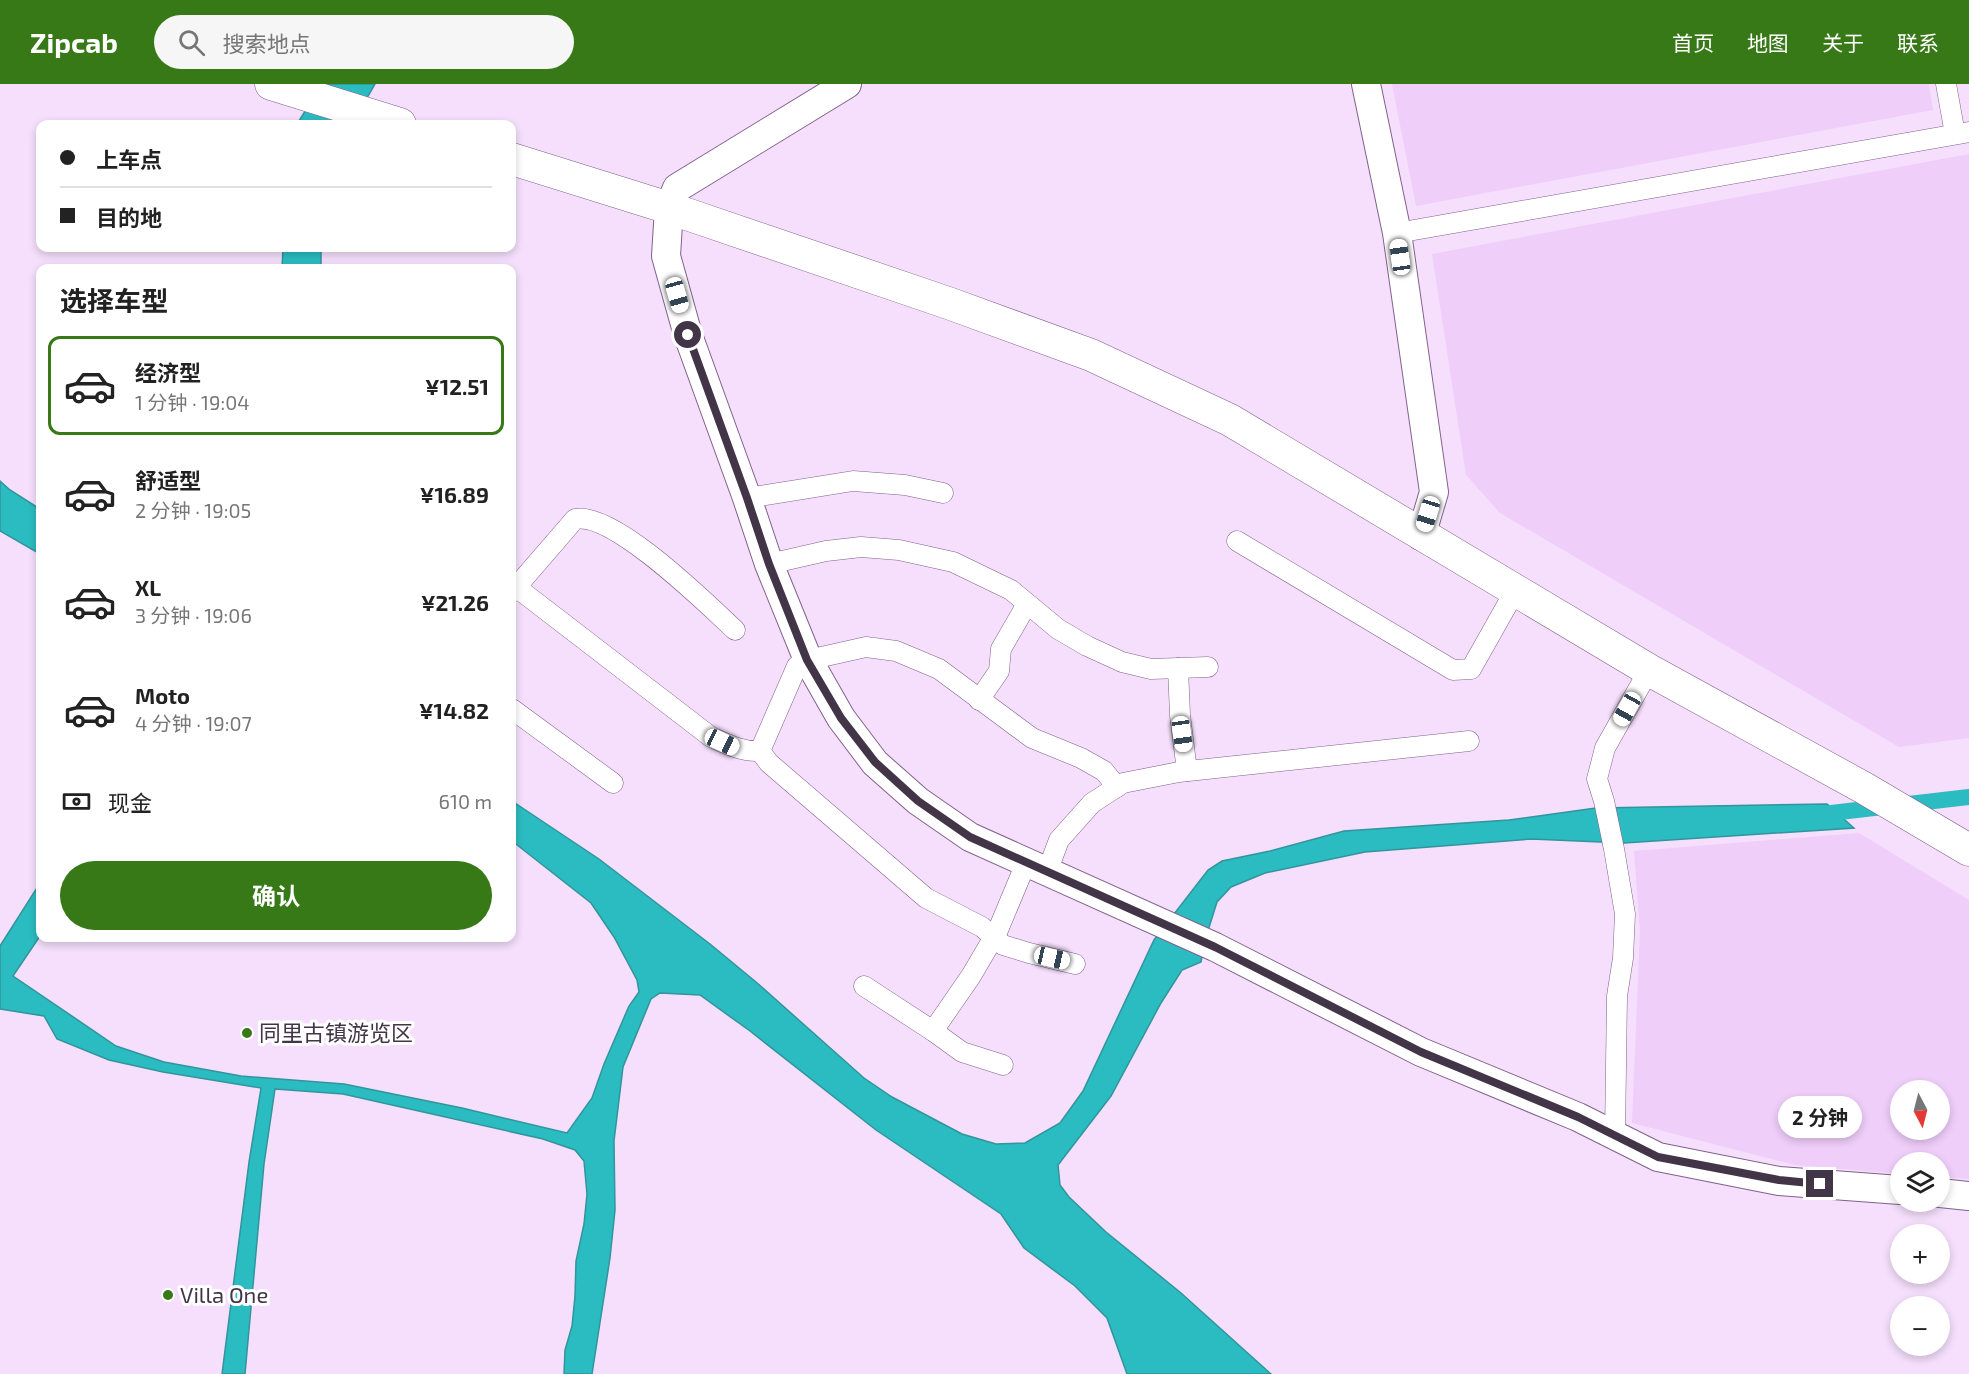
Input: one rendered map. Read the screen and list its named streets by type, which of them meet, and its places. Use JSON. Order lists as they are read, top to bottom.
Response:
{
  "places": ["同里古镇游览区", "Villa One"],
  "north": "bottom",
  "page": {
    "header": "Zipcab",
    "search": "搜索地点",
    "nav": [
      "首页",
      "地图",
      "关于",
      "联系"
    ],
    "banner": ["上车点", "目的地"],
    "heading": "选择车型",
    "list": [
      {
        "name": "经济型",
        "note": "1 分钟 · 19:04",
        "value": "¥12.51"
      },
      {
        "name": "舒适型",
        "note": "2 分钟 · 19:05",
        "value": "¥16.89"
      },
      {
        "name": "XL",
        "note": "3 分钟 · 19:06",
        "value": "¥21.26"
      },
      {
        "name": "Moto",
        "note": "4 分钟 · 19:07",
        "value": "¥14.82"
      }
    ],
    "pay": ["现金", "610 m"],
    "buttons": "确认",
    "map_buttons": ["+", "−"],
    "bubble": "2 分钟"
  }
}
